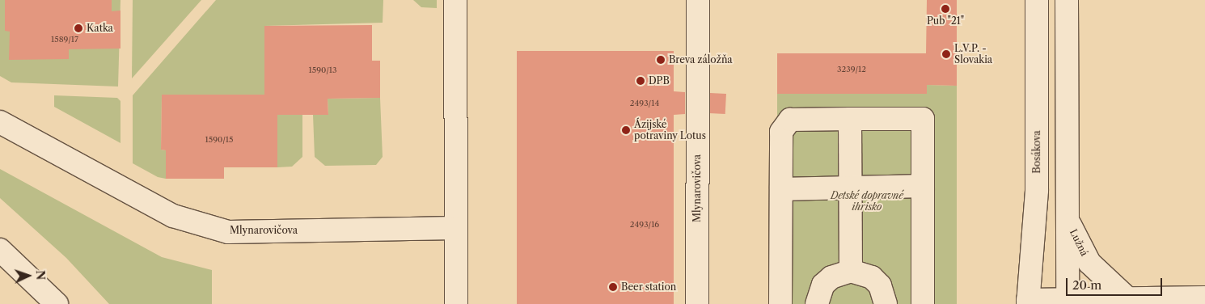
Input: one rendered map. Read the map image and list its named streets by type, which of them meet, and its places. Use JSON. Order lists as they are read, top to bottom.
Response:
{
  "streets": {
    "street": ["Bosákova", "Mlynarovičova", "Lužná"]
  },
  "parks": ["Detské dopravné ihrisko"],
  "places": [
    "Pub \"21\"",
    "Katka",
    "L.V.P. - Slovakia",
    "Breva záložňa",
    "DPB",
    "Ázijské potraviny Lotus",
    "Beer station"
  ],
  "house_numbers": [
    "1589/17",
    "3239/12",
    "1590/13",
    "2493/14",
    "1590/15",
    "2493/16"
  ],
  "scale_bar": "20 m",
  "north": "right"
}
